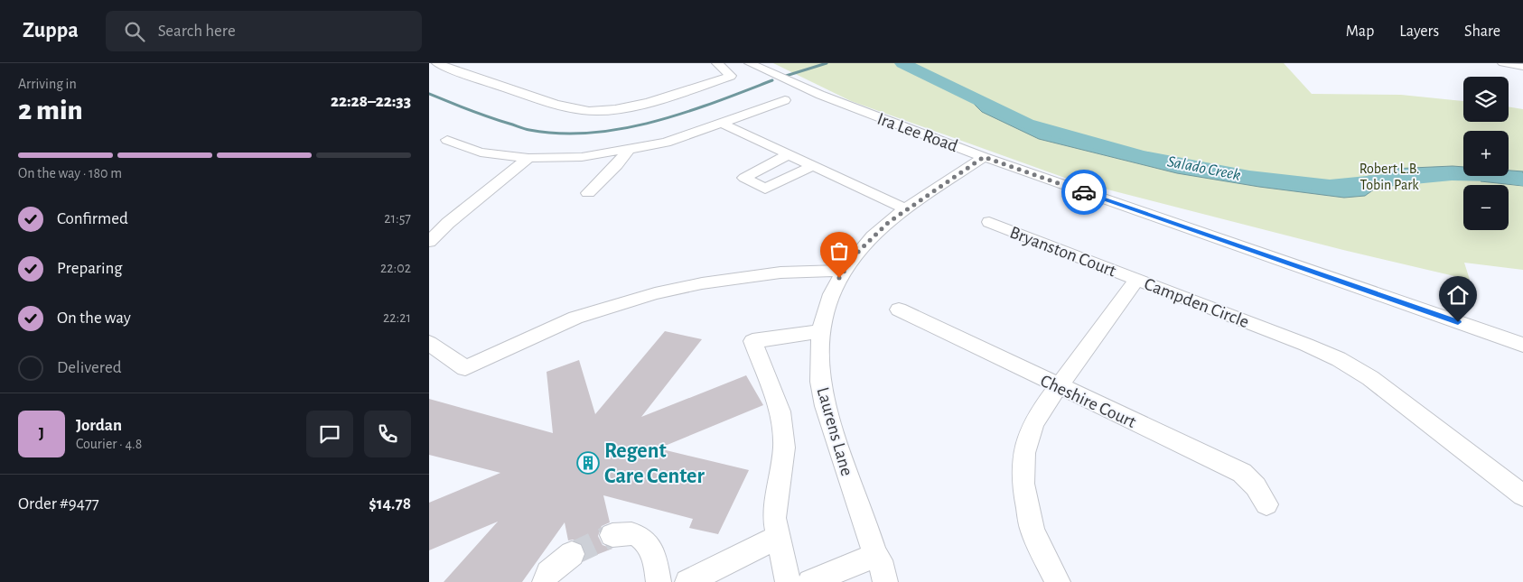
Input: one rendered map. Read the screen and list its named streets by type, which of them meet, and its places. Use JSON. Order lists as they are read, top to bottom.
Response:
{
  "streets": {
    "street": [
      "Ira Lee Road",
      "Bryanston Court",
      "Campden Circle",
      "Cheshire Court",
      "Laurens Lane"
    ]
  },
  "crossings": [
    ["Ira Lee Road", "Laurens Lane"],
    ["Bryanston Court", "Campden Circle"],
    ["Campden Circle", "Cheshire Court"]
  ],
  "water": ["Salado Creek"],
  "parks": ["Robert L.B. Tobin Park"],
  "places": {
    "building": ["Regent Care Center"]
  },
  "page": {
    "header": "Zuppa",
    "search": "Search here",
    "nav": ["Map", "Layers", "Share"],
    "heading": ["2 min", "Arriving in", "22:28–22:33"],
    "panel": [
      "Jordan",
      "Courier · 4.8",
      "Order #9477",
      "$14.78"
    ],
    "map_buttons": ["+", "−"],
    "bar": "On the way · 180 m",
    "list": [
      ["Confirmed", "21:57"],
      ["Preparing", "22:02"],
      ["On the way", "22:21"],
      "Delivered"
    ],
    "round": "J"
  }
}
